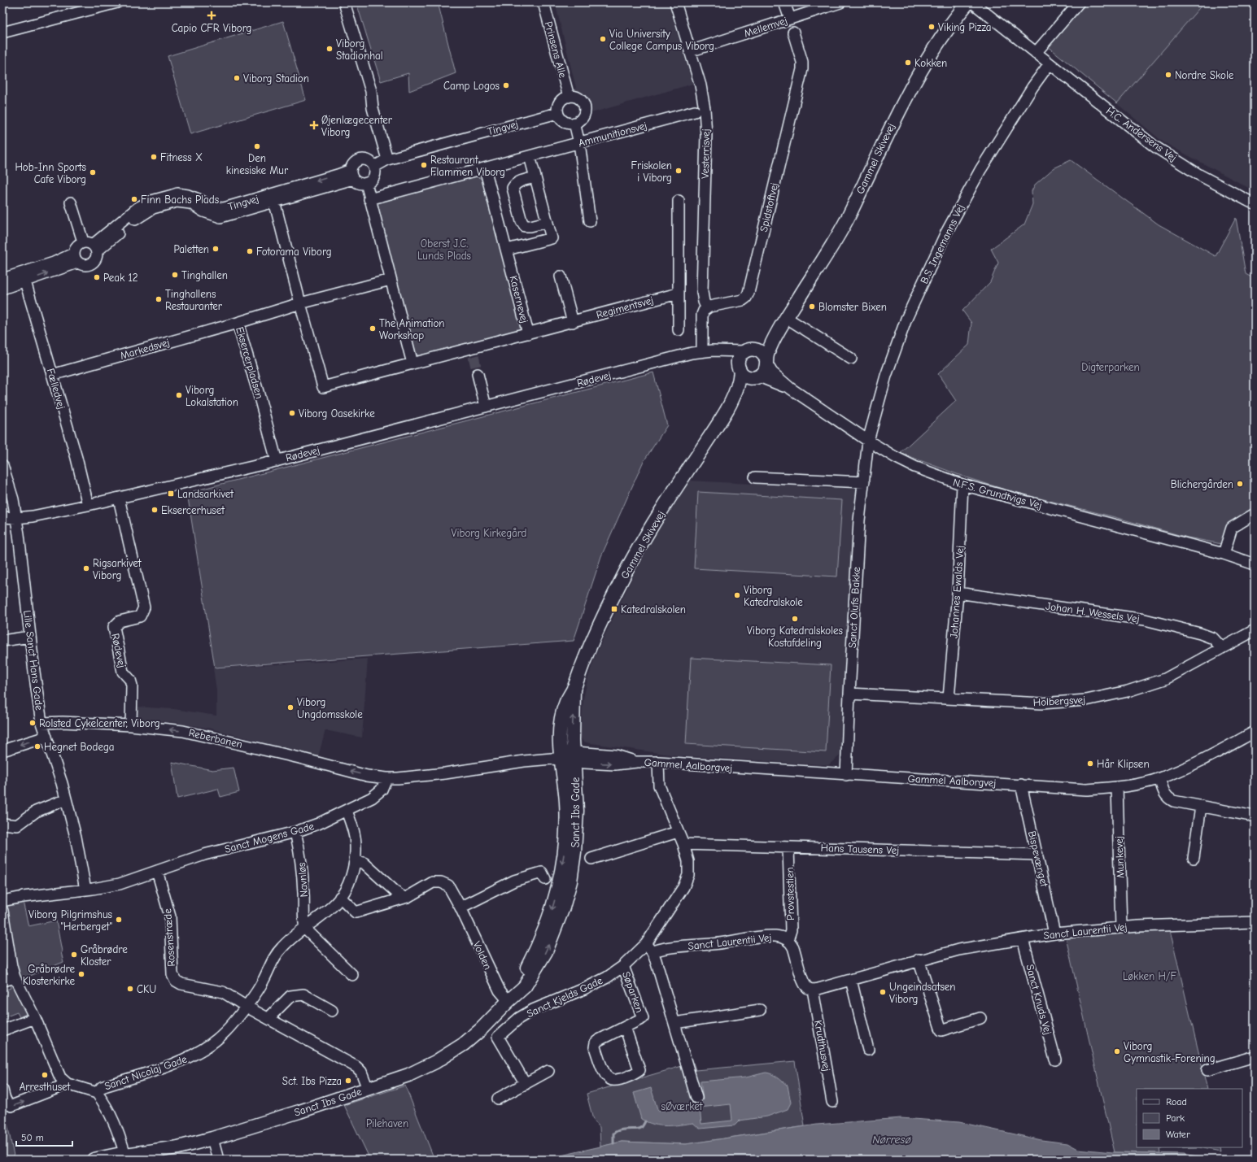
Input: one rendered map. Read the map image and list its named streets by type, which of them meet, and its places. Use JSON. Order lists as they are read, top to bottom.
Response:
{
  "streets": {
    "main road": ["Gammel Skivevej", "Sanct Ibs Gade"],
    "street": [
      "Mellemvej",
      "Prinsens Alle",
      "Tingvej",
      "Ammunitionsvej",
      "H.C. Andersens Vej",
      "Vesterrisvej",
      "Spidstoftvej",
      "B.S. Ingemanns Vej",
      "Kasernevej",
      "Regimentsvej",
      "Markedsvej",
      "Eksercerpladsen",
      "Rødevej",
      "Fælledvej",
      "N.F.S. Grundtvigs Vej",
      "Johannes Ewalds Vej",
      "Sanct Olufs Bakke",
      "Johan H. Wessels Vej",
      "Lille Sanct Hans Gade",
      "Holbergsvej",
      "Reberbanen",
      "Gammel Aalborgvej",
      "Sanct Mogens Gade",
      "Hans Tausens Vej",
      "Munkevej",
      "Bispevænget",
      "Navnløs",
      "Provstestien",
      "Sanct Laurentii Vej",
      "Rosenstræde",
      "Volden",
      "Søparken",
      "Sanct Kjelds Gade",
      "Sanct Knuds Vej",
      "Krudthusvej",
      "Sanct Nicolaj Gade"
    ]
  },
  "crossings": [
    ["Mellemvej", "Vesterrisvej"],
    ["Prinsens Alle", "Tingvej"],
    ["Ammunitionsvej", "Kasernevej"],
    ["H.C. Andersens Vej", "B.S. Ingemanns Vej"],
    ["Vesterrisvej", "Spidstoftvej"],
    ["Gammel Skivevej", "Rødevej"],
    ["Gammel Skivevej", "N.F.S. Grundtvigs Vej"],
    ["Gammel Skivevej", "Gammel Aalborgvej"],
    ["Gammel Skivevej", "Sanct Ibs Gade"],
    ["B.S. Ingemanns Vej", "N.F.S. Grundtvigs Vej"],
    ["B.S. Ingemanns Vej", "Sanct Olufs Bakke"],
    ["Kasernevej", "Regimentsvej"],
    ["Kasernevej", "Eksercerpladsen"],
    ["Markedsvej", "Eksercerpladsen"],
    ["Markedsvej", "Fælledvej"],
    ["Eksercerpladsen", "Rødevej"],
    ["Rødevej", "Fælledvej"],
    ["Rødevej", "N.F.S. Grundtvigs Vej"],
    ["Rødevej", "Lille Sanct Hans Gade"],
    ["Rødevej", "Reberbanen"],
    ["N.F.S. Grundtvigs Vej", "Johannes Ewalds Vej"],
    ["N.F.S. Grundtvigs Vej", "Sanct Olufs Bakke"],
    ["Johannes Ewalds Vej", "Johan H. Wessels Vej"],
    ["Johannes Ewalds Vej", "Holbergsvej"],
    ["Sanct Olufs Bakke", "Holbergsvej"],
    ["Sanct Olufs Bakke", "Gammel Aalborgvej"],
    ["Johan H. Wessels Vej", "Holbergsvej"],
    ["Lille Sanct Hans Gade", "Reberbanen"],
    ["Lille Sanct Hans Gade", "Sanct Mogens Gade"],
    ["Reberbanen", "Sanct Mogens Gade"],
    ["Gammel Aalborgvej", "Sanct Ibs Gade"],
    ["Gammel Aalborgvej", "Munkevej"],
    ["Gammel Aalborgvej", "Bispevænget"],
    ["Gammel Aalborgvej", "Sanct Kjelds Gade"],
    ["Sanct Ibs Gade", "Rosenstræde"],
    ["Sanct Ibs Gade", "Volden"],
    ["Sanct Mogens Gade", "Navnløs"],
    ["Sanct Mogens Gade", "Rosenstræde"],
    ["Sanct Mogens Gade", "Sanct Nicolaj Gade"],
    ["Hans Tausens Vej", "Bispevænget"],
    ["Hans Tausens Vej", "Provstestien"],
    ["Hans Tausens Vej", "Sanct Kjelds Gade"],
    ["Munkevej", "Sanct Laurentii Vej"],
    ["Bispevænget", "Sanct Laurentii Vej"],
    ["Navnløs", "Sanct Nicolaj Gade"],
    ["Provstestien", "Sanct Laurentii Vej"],
    ["Sanct Laurentii Vej", "Sanct Knuds Vej"],
    ["Sanct Laurentii Vej", "Krudthusvej"],
    ["Rosenstræde", "Sanct Nicolaj Gade"],
    ["Volden", "Sanct Nicolaj Gade"],
    ["Søparken", "Sanct Kjelds Gade"]
  ],
  "one_way": ["Reberbanen"],
  "water": ["Nørresø"],
  "parks": [
    "Oberst J.C. Lunds Plads",
    "Digterparken",
    "Viborg Kirkegård",
    "Løkken H/F",
    "sØværket",
    "Pilehaven"
  ],
  "places": {
    "health": ["Capio CFR Viborg", "Øjenlægecenter Viborg"],
    "other": [
      "Viking Pizza",
      "Via University College Campus Viborg",
      "Viborg Stadionhal",
      "Kokken",
      "Nordre Skole",
      "Viborg Stadion",
      "Camp Logos",
      "Den kinesiske Mur",
      "Fitness X",
      "Restaurant Flammen Viborg",
      "Friskolen i Viborg",
      "Hob-Inn Sports Cafe Viborg",
      "Finn Bachs Plads",
      "Paletten",
      "Fotorama Viborg",
      "Tinghallen",
      "Peak 12",
      "Tinghallens Restauranter",
      "Blomster Bixen",
      "The Animation Workshop",
      "Viborg Lokalstation",
      "Viborg Oasekirke",
      "Blichergården",
      "Eksercerhuset",
      "Rigsarkivet Viborg",
      "Viborg Katedralskole",
      "Viborg Katedralskoles Kostafdeling",
      "Viborg Ungdomsskole",
      "Rolsted Cykelcenter, Viborg",
      "Hegnet Bodega",
      "Hår Klipsen",
      "Viborg Pilgrimshus \"Herberget\"",
      "Gråbrødre Kloster",
      "Gråbrødre Klosterkirke",
      "CKU",
      "Ungeindsatsen Viborg",
      "Viborg Gymnastik-Forening",
      "Arresthuset",
      "Sct. Ibs Pizza"
    ],
    "transit": ["Landsarkivet", "Katedralskolen"]
  },
  "legend": ["Road", "Park", "Water"],
  "scale_bar": "50 m"
}
